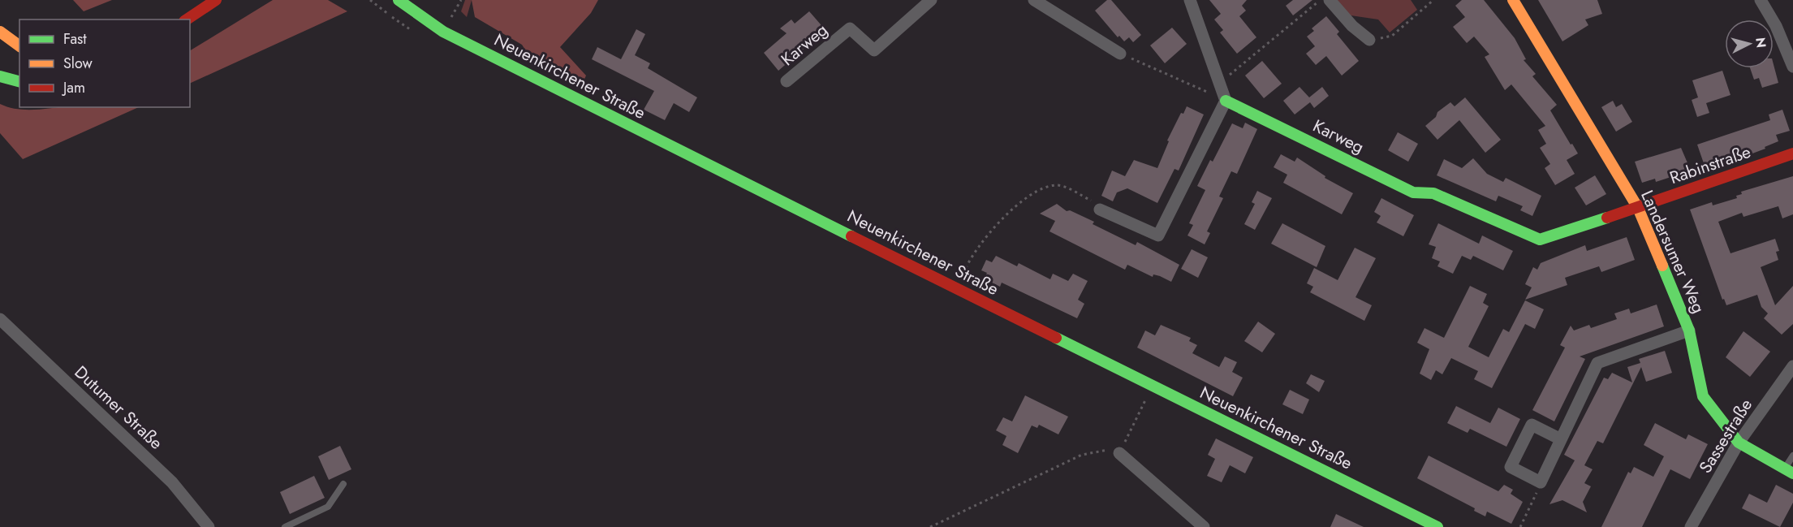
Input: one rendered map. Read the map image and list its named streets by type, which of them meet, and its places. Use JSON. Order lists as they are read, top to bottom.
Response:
{
  "streets": {
    "main road": [
      "Karweg",
      "Neuenkirchener Straße",
      "Rabinstraße",
      "Landersumer Weg"
    ],
    "street": ["Dutumer Straße", "Sassestraße"]
  },
  "crossings": [
    ["Karweg", "Rabinstraße"],
    ["Karweg", "Landersumer Weg"],
    ["Rabinstraße", "Landersumer Weg"],
    ["Landersumer Weg", "Sassestraße"]
  ],
  "legend": ["Fast", "Slow", "Jam"],
  "north": "right"
}
